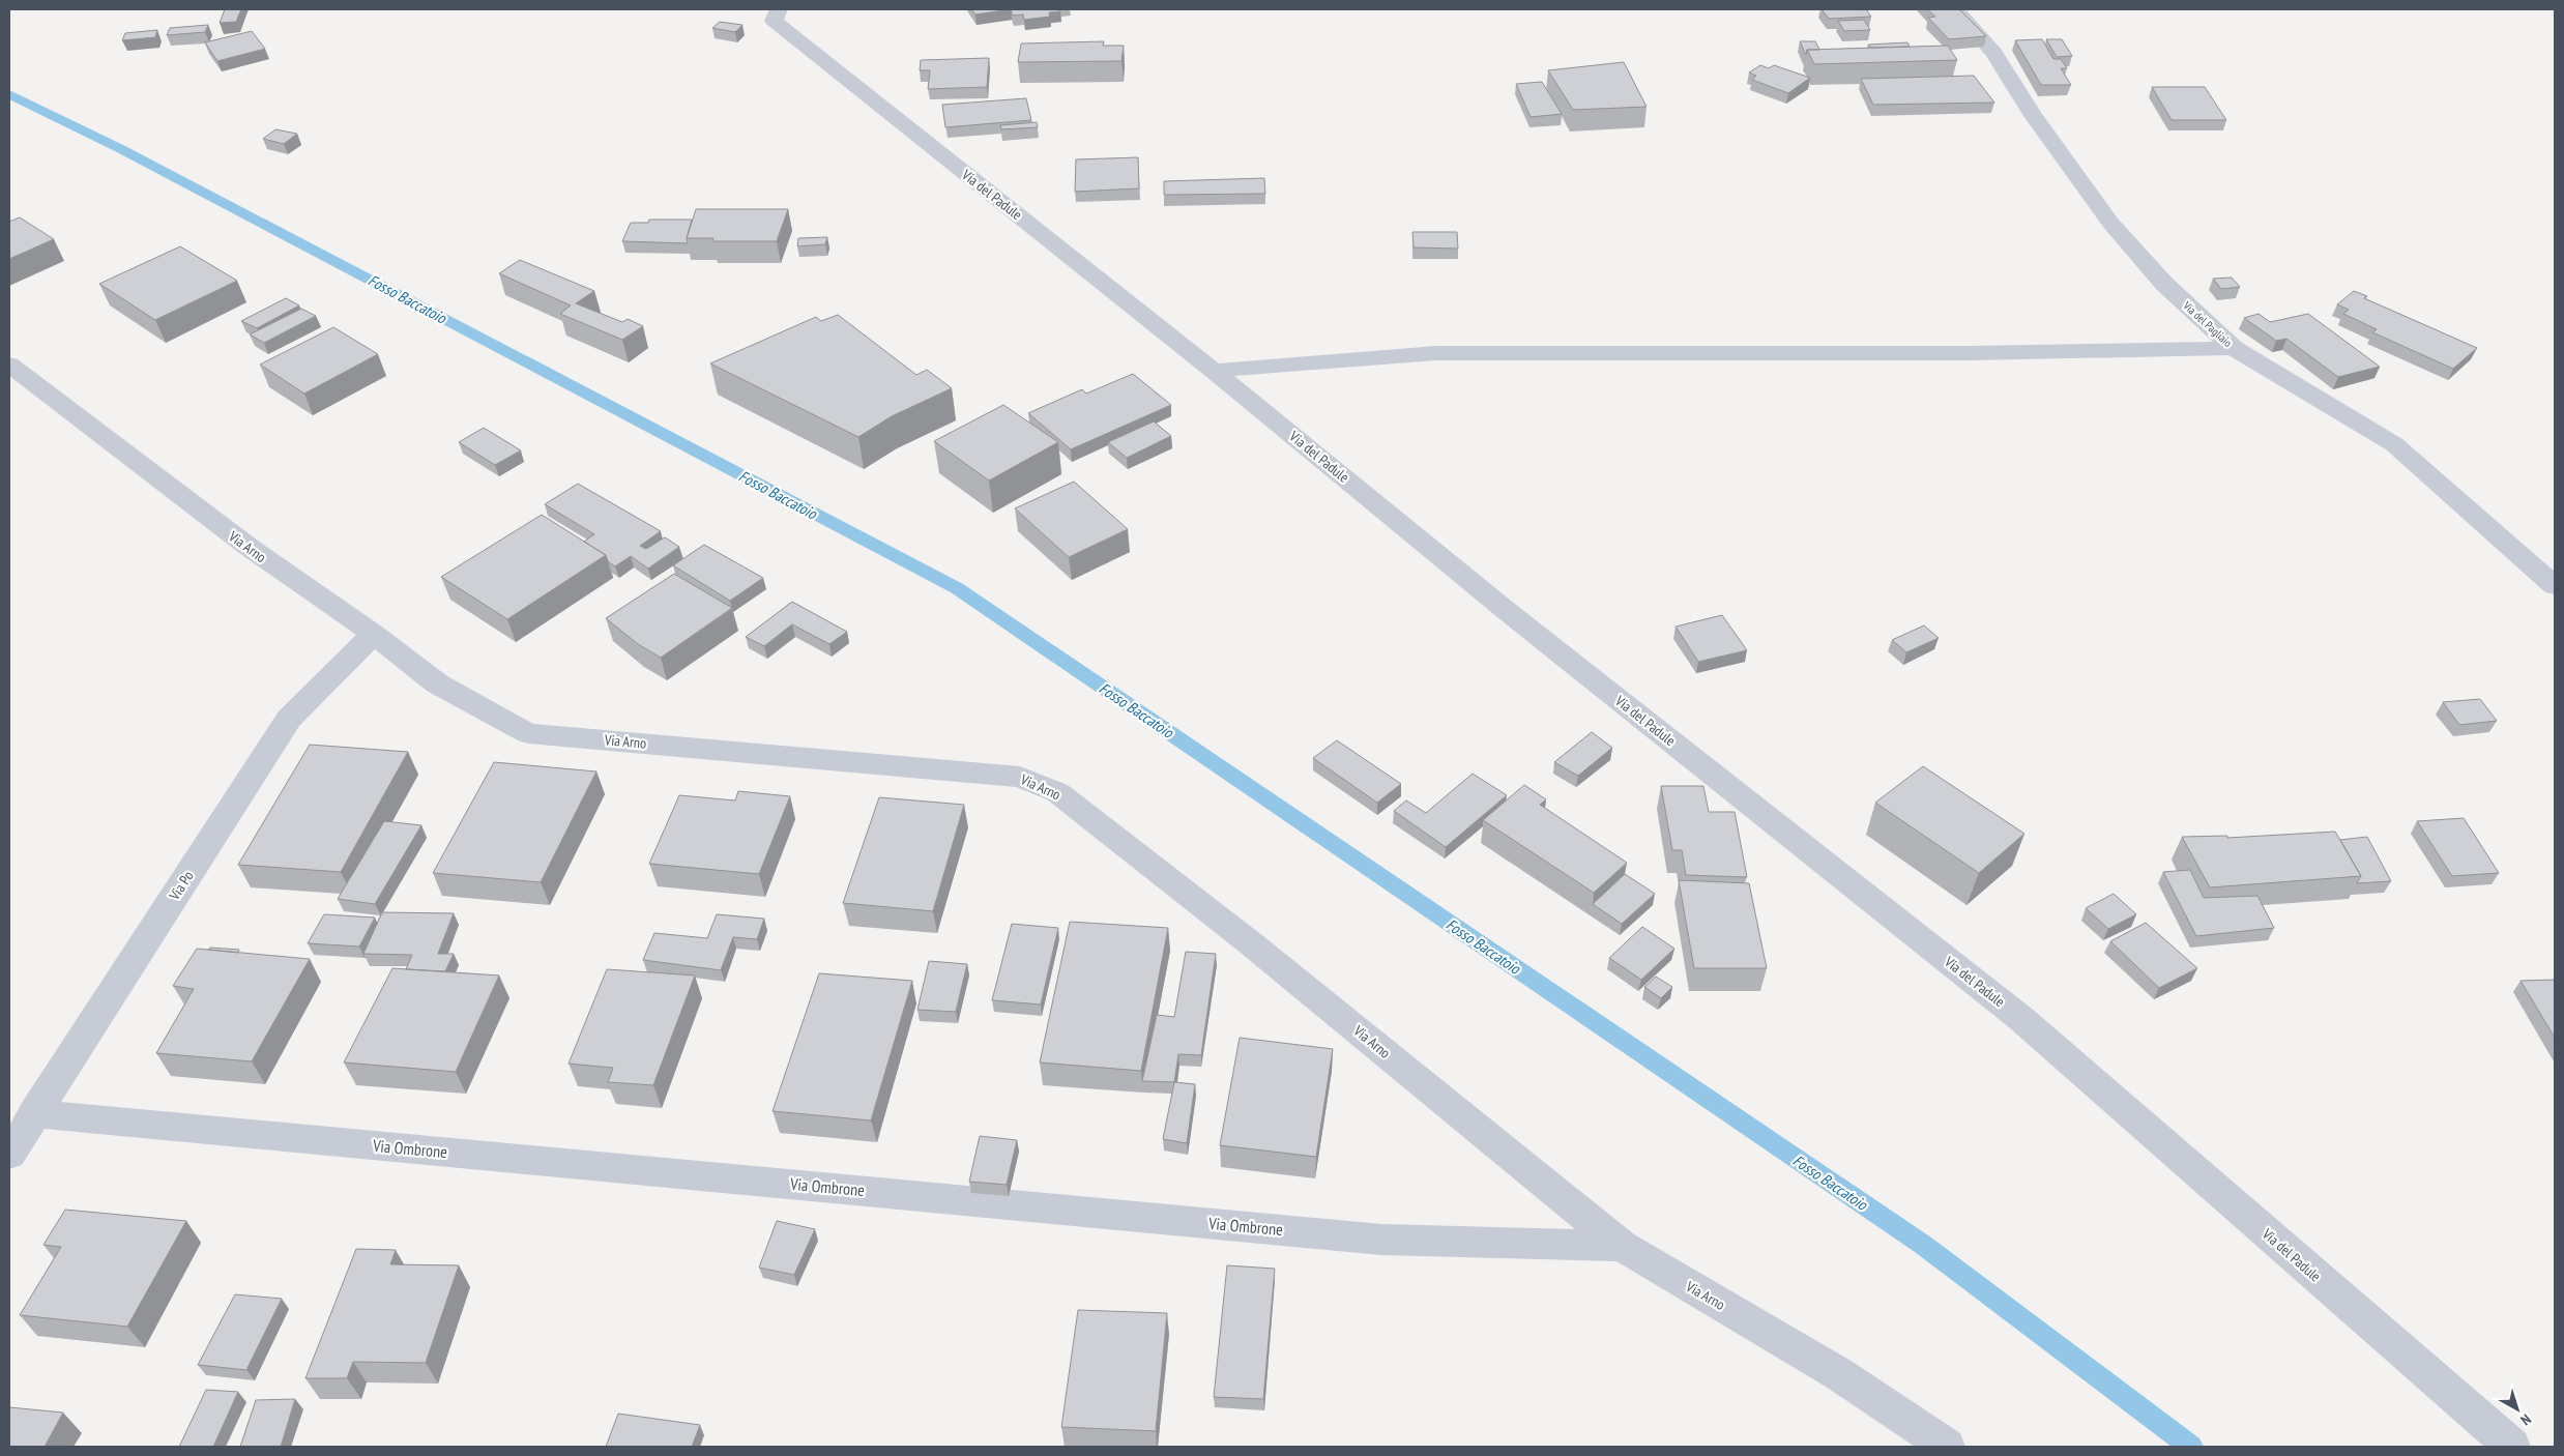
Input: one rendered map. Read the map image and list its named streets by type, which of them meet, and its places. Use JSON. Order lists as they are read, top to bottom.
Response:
{
  "streets": {
    "street": [
      "Via del Padule",
      "Via del Pagliaio",
      "Via Arno",
      "Via Po",
      "Via Ombrone"
    ]
  },
  "crossings": [
    ["Via Arno", "Via Po"],
    ["Via Arno", "Via Ombrone"],
    ["Via Po", "Via Ombrone"]
  ],
  "water": ["Fosso Baccatoio"],
  "north": "bottom right"
}
